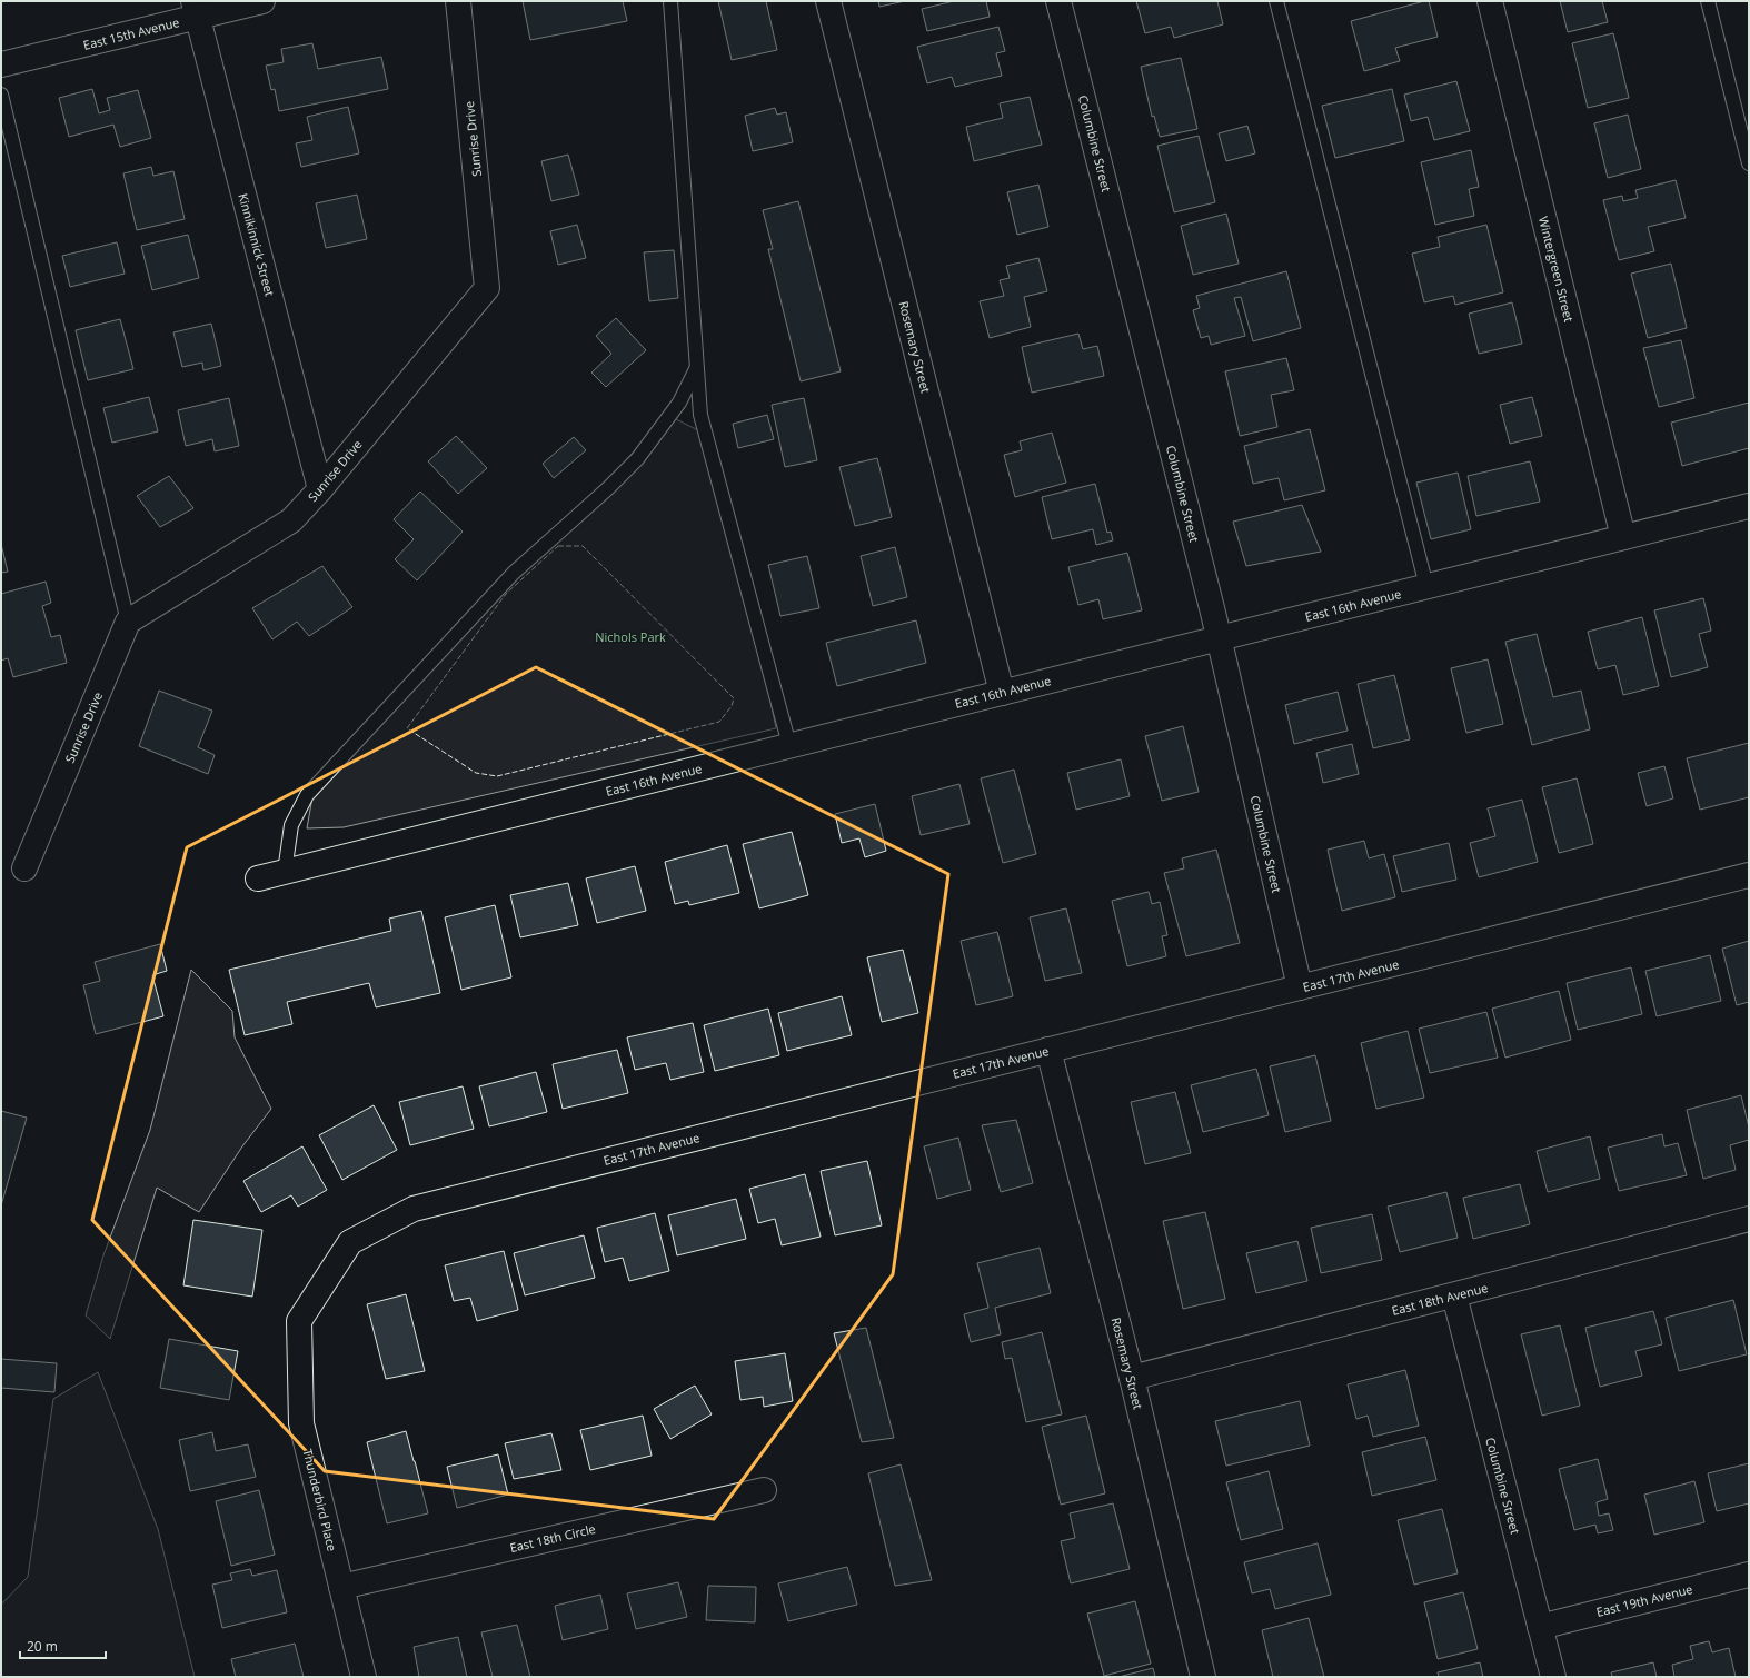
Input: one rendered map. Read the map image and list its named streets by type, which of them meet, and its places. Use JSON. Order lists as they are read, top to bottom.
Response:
{
  "streets": {
    "street": [
      "East 15th Avenue",
      "Sunrise Drive",
      "Columbine Street",
      "Kinnikinnick Street",
      "Wintergreen Street",
      "Rosemary Street",
      "East 16th Avenue",
      "East 17th Avenue",
      "East 18th Avenue",
      "Thunderbird Place",
      "East 18th Circle",
      "East 19th Avenue"
    ]
  },
  "crossings": [
    ["East 15th Avenue", "Kinnikinnick Street"],
    ["Sunrise Drive", "Kinnikinnick Street"],
    ["Columbine Street", "East 16th Avenue"],
    ["Columbine Street", "East 17th Avenue"],
    ["Columbine Street", "East 18th Avenue"],
    ["Columbine Street", "East 19th Avenue"],
    ["Wintergreen Street", "East 16th Avenue"],
    ["Rosemary Street", "East 16th Avenue"],
    ["Rosemary Street", "East 17th Avenue"],
    ["Rosemary Street", "East 18th Avenue"],
    ["East 17th Avenue", "Thunderbird Place"],
    ["Thunderbird Place", "East 18th Circle"]
  ],
  "parks": ["Nichols Park"],
  "scale_bar": "20 m"
}
